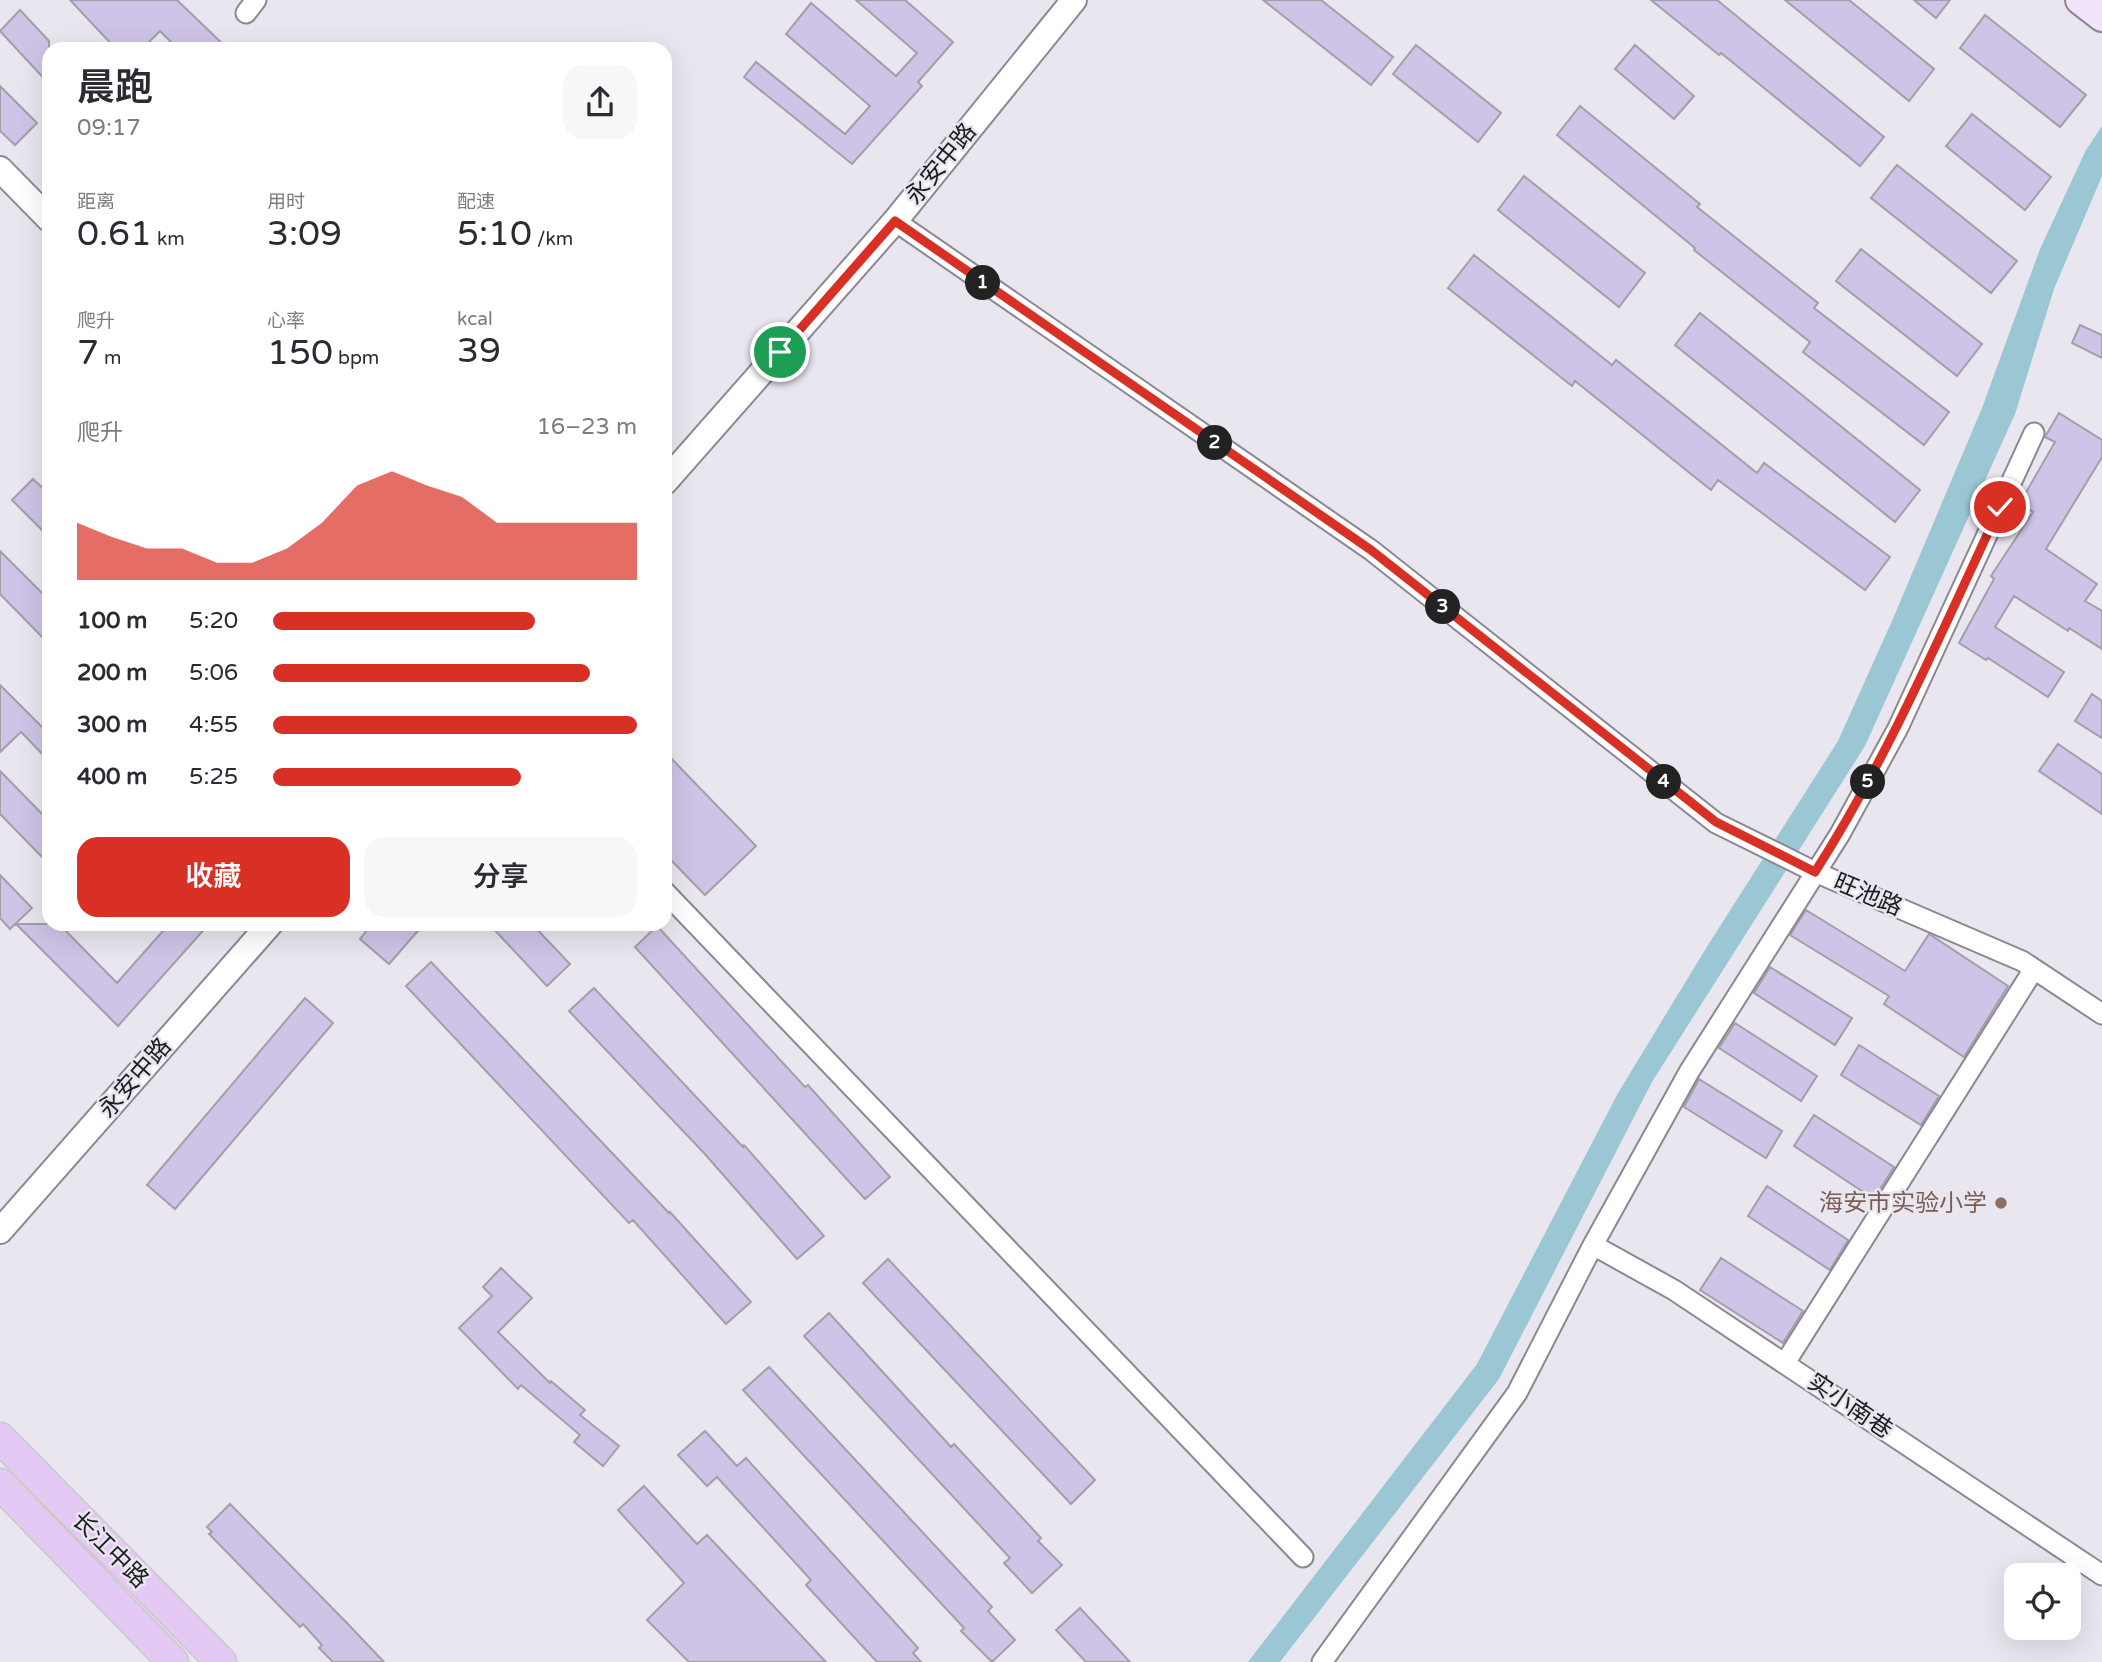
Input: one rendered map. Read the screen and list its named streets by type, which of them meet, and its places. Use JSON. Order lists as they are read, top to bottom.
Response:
{
  "streets": {
    "main road": ["长江中路"],
    "street": ["永安中路", "旺池路", "实小南巷"]
  },
  "crossings": [
    ["永安中路", "旺池路"]
  ],
  "places": ["海安市实验小学"],
  "page": {
    "heading": ["晨跑", "09:17"],
    "stats": [
      ["距离", "0.61 km"],
      ["用时", "3:09"],
      ["配速", "5:10 /km"],
      ["爬升", "7 m"],
      ["心率", "150 bpm"],
      ["kcal", "39"]
    ],
    "pins": [
      "1",
      "2",
      "3",
      "4",
      "5"
    ],
    "chart": ["爬升", "16–23 m"],
    "list": [
      {
        "name": "100 m",
        "note": "5:20"
      },
      {
        "name": "200 m",
        "note": "5:06"
      },
      {
        "name": "300 m",
        "note": "4:55"
      },
      {
        "name": "400 m",
        "note": "5:25"
      }
    ],
    "buttons": ["收藏", "分享"]
  }
}
